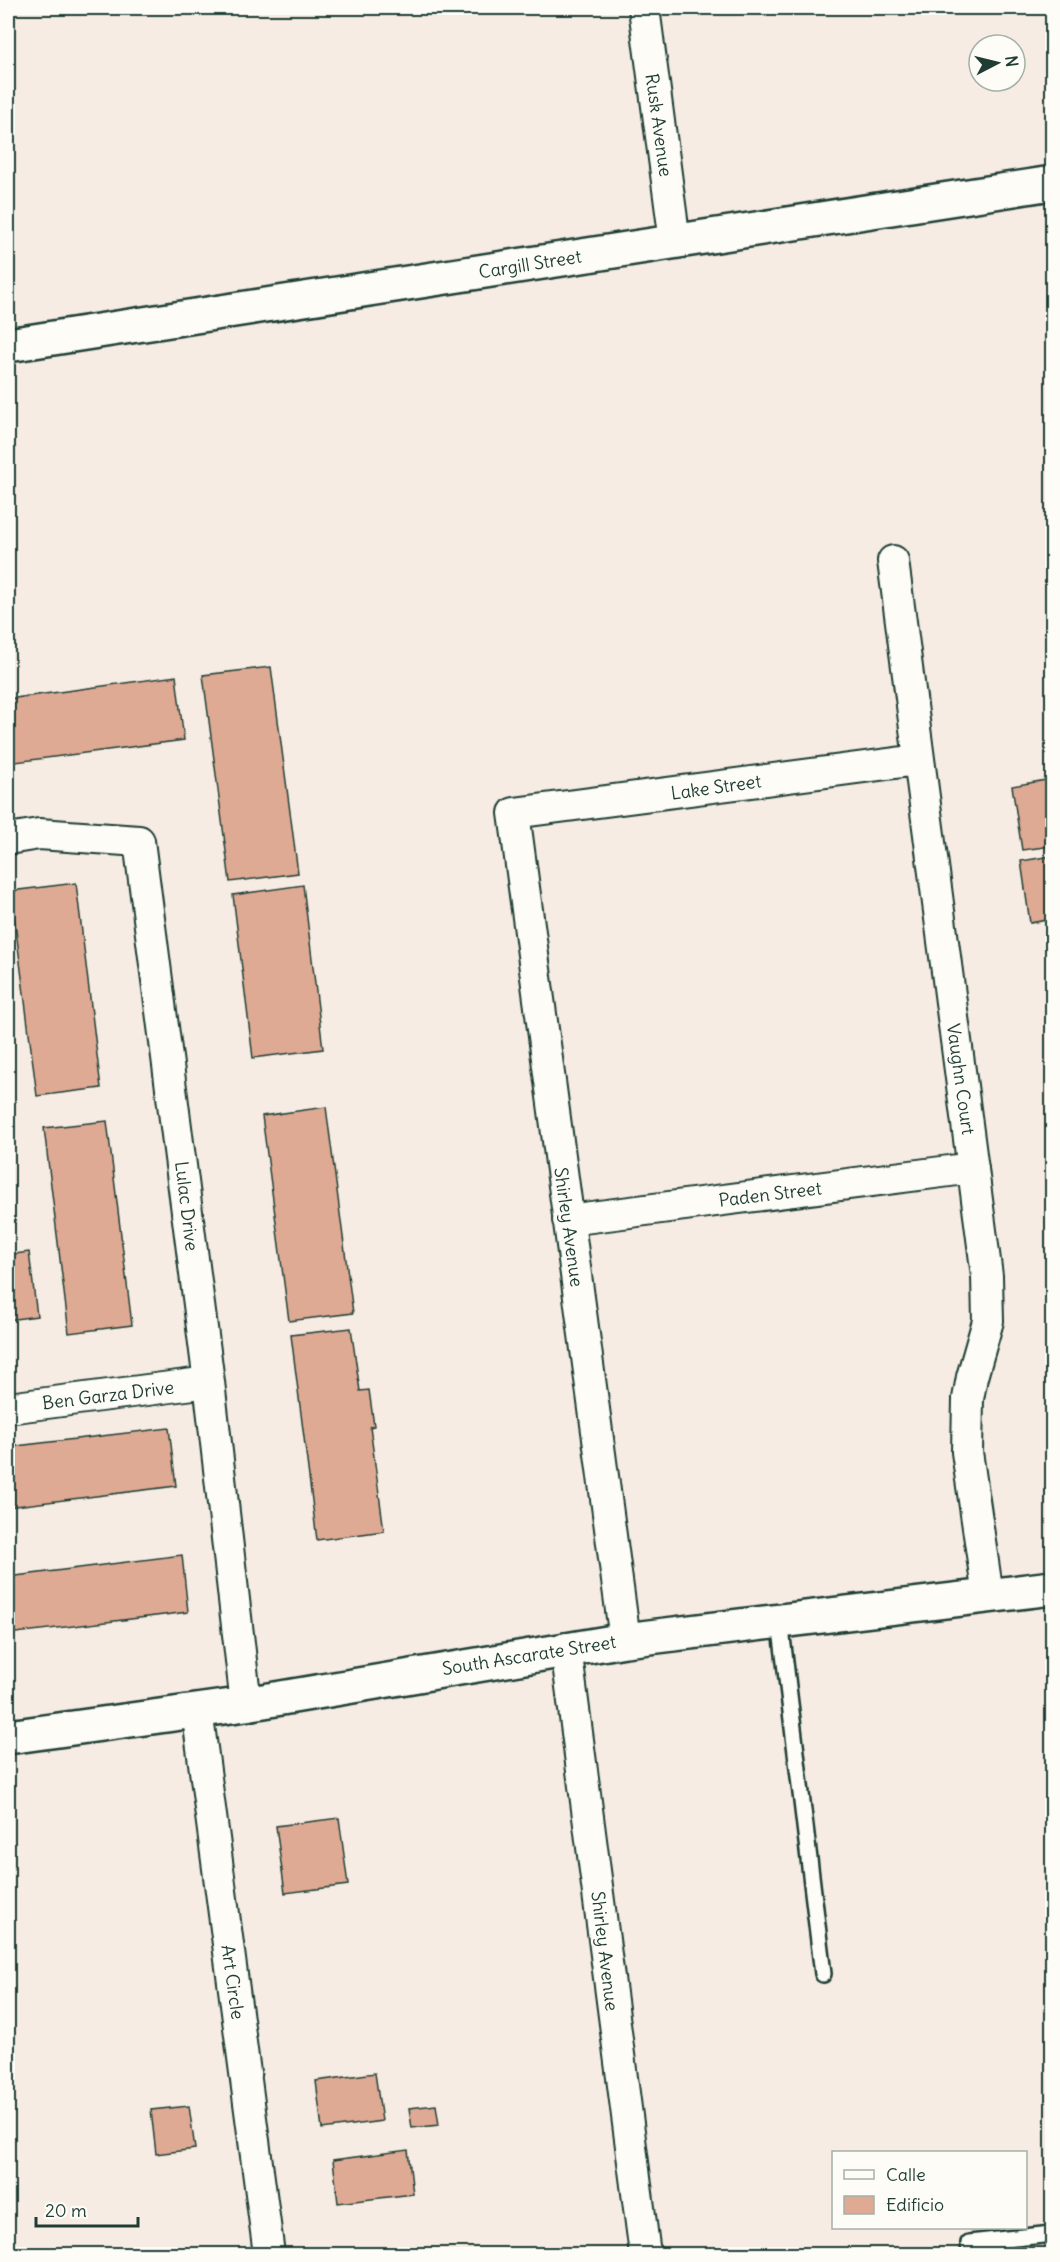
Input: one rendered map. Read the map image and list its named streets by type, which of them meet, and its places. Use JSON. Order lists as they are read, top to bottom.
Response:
{
  "streets": {
    "street": [
      "Rusk Avenue",
      "Cargill Street",
      "Lake Street",
      "Vaughn Court",
      "Paden Street",
      "Lulac Drive",
      "Shirley Avenue",
      "Ben Garza Drive",
      "South Ascarate Street",
      "Art Circle"
    ]
  },
  "crossings": [
    ["Rusk Avenue", "Cargill Street"],
    ["Lake Street", "Vaughn Court"],
    ["Lake Street", "Shirley Avenue"],
    ["Vaughn Court", "Paden Street"],
    ["Vaughn Court", "South Ascarate Street"],
    ["Paden Street", "Shirley Avenue"],
    ["Lulac Drive", "Ben Garza Drive"],
    ["Lulac Drive", "South Ascarate Street"],
    ["Shirley Avenue", "South Ascarate Street"],
    ["South Ascarate Street", "Art Circle"]
  ],
  "legend": ["Calle", "Edificio"],
  "scale_bar": "20 m",
  "north": "right"
}
